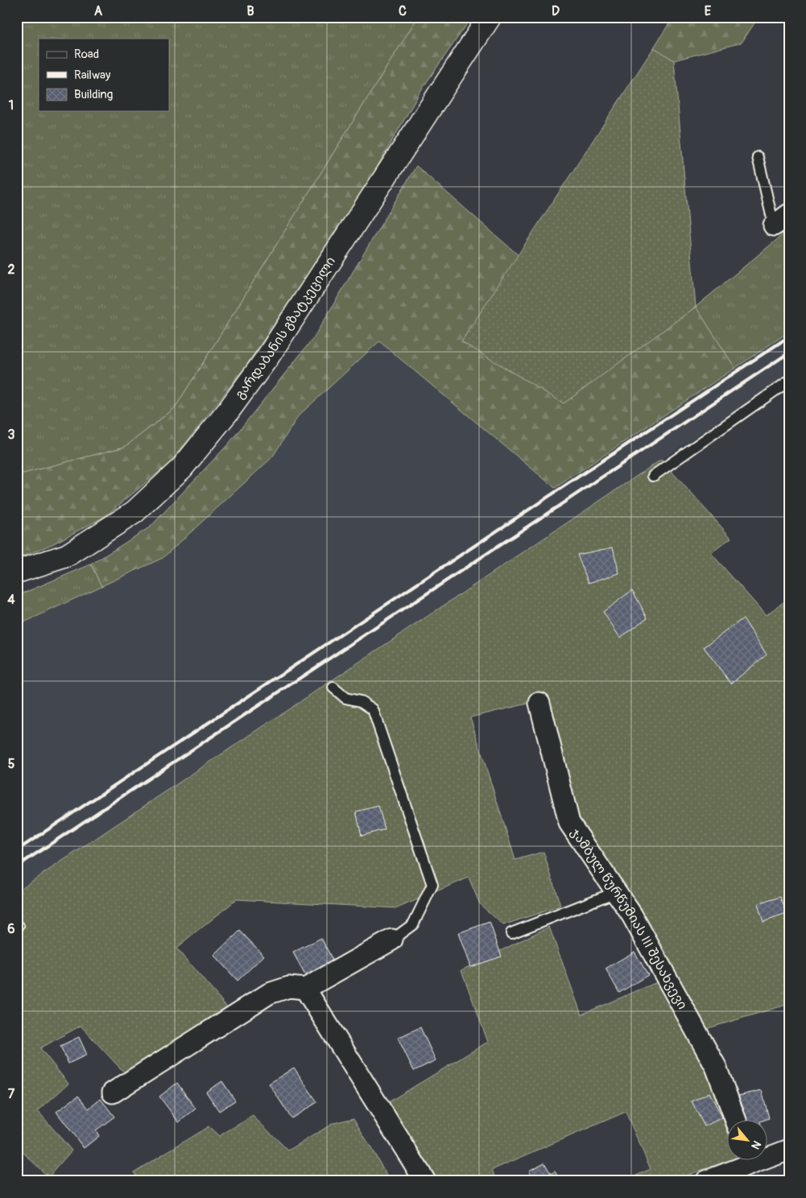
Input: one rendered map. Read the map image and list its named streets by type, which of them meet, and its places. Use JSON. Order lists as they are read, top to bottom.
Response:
{
  "streets": {
    "main road": ["გარდაბანის გზატკეცილი"],
    "street": ["ჯამბულ წურწუმიას III შესახვევი"]
  },
  "legend": ["Road", "Railway", "Building"],
  "north": "bottom right",
  "grid": {
    "columns": [
      "A",
      "B",
      "C",
      "D",
      "E"
    ],
    "rows": [
      "1",
      "2",
      "3",
      "4",
      "5",
      "6",
      "7"
    ]
  }
}
